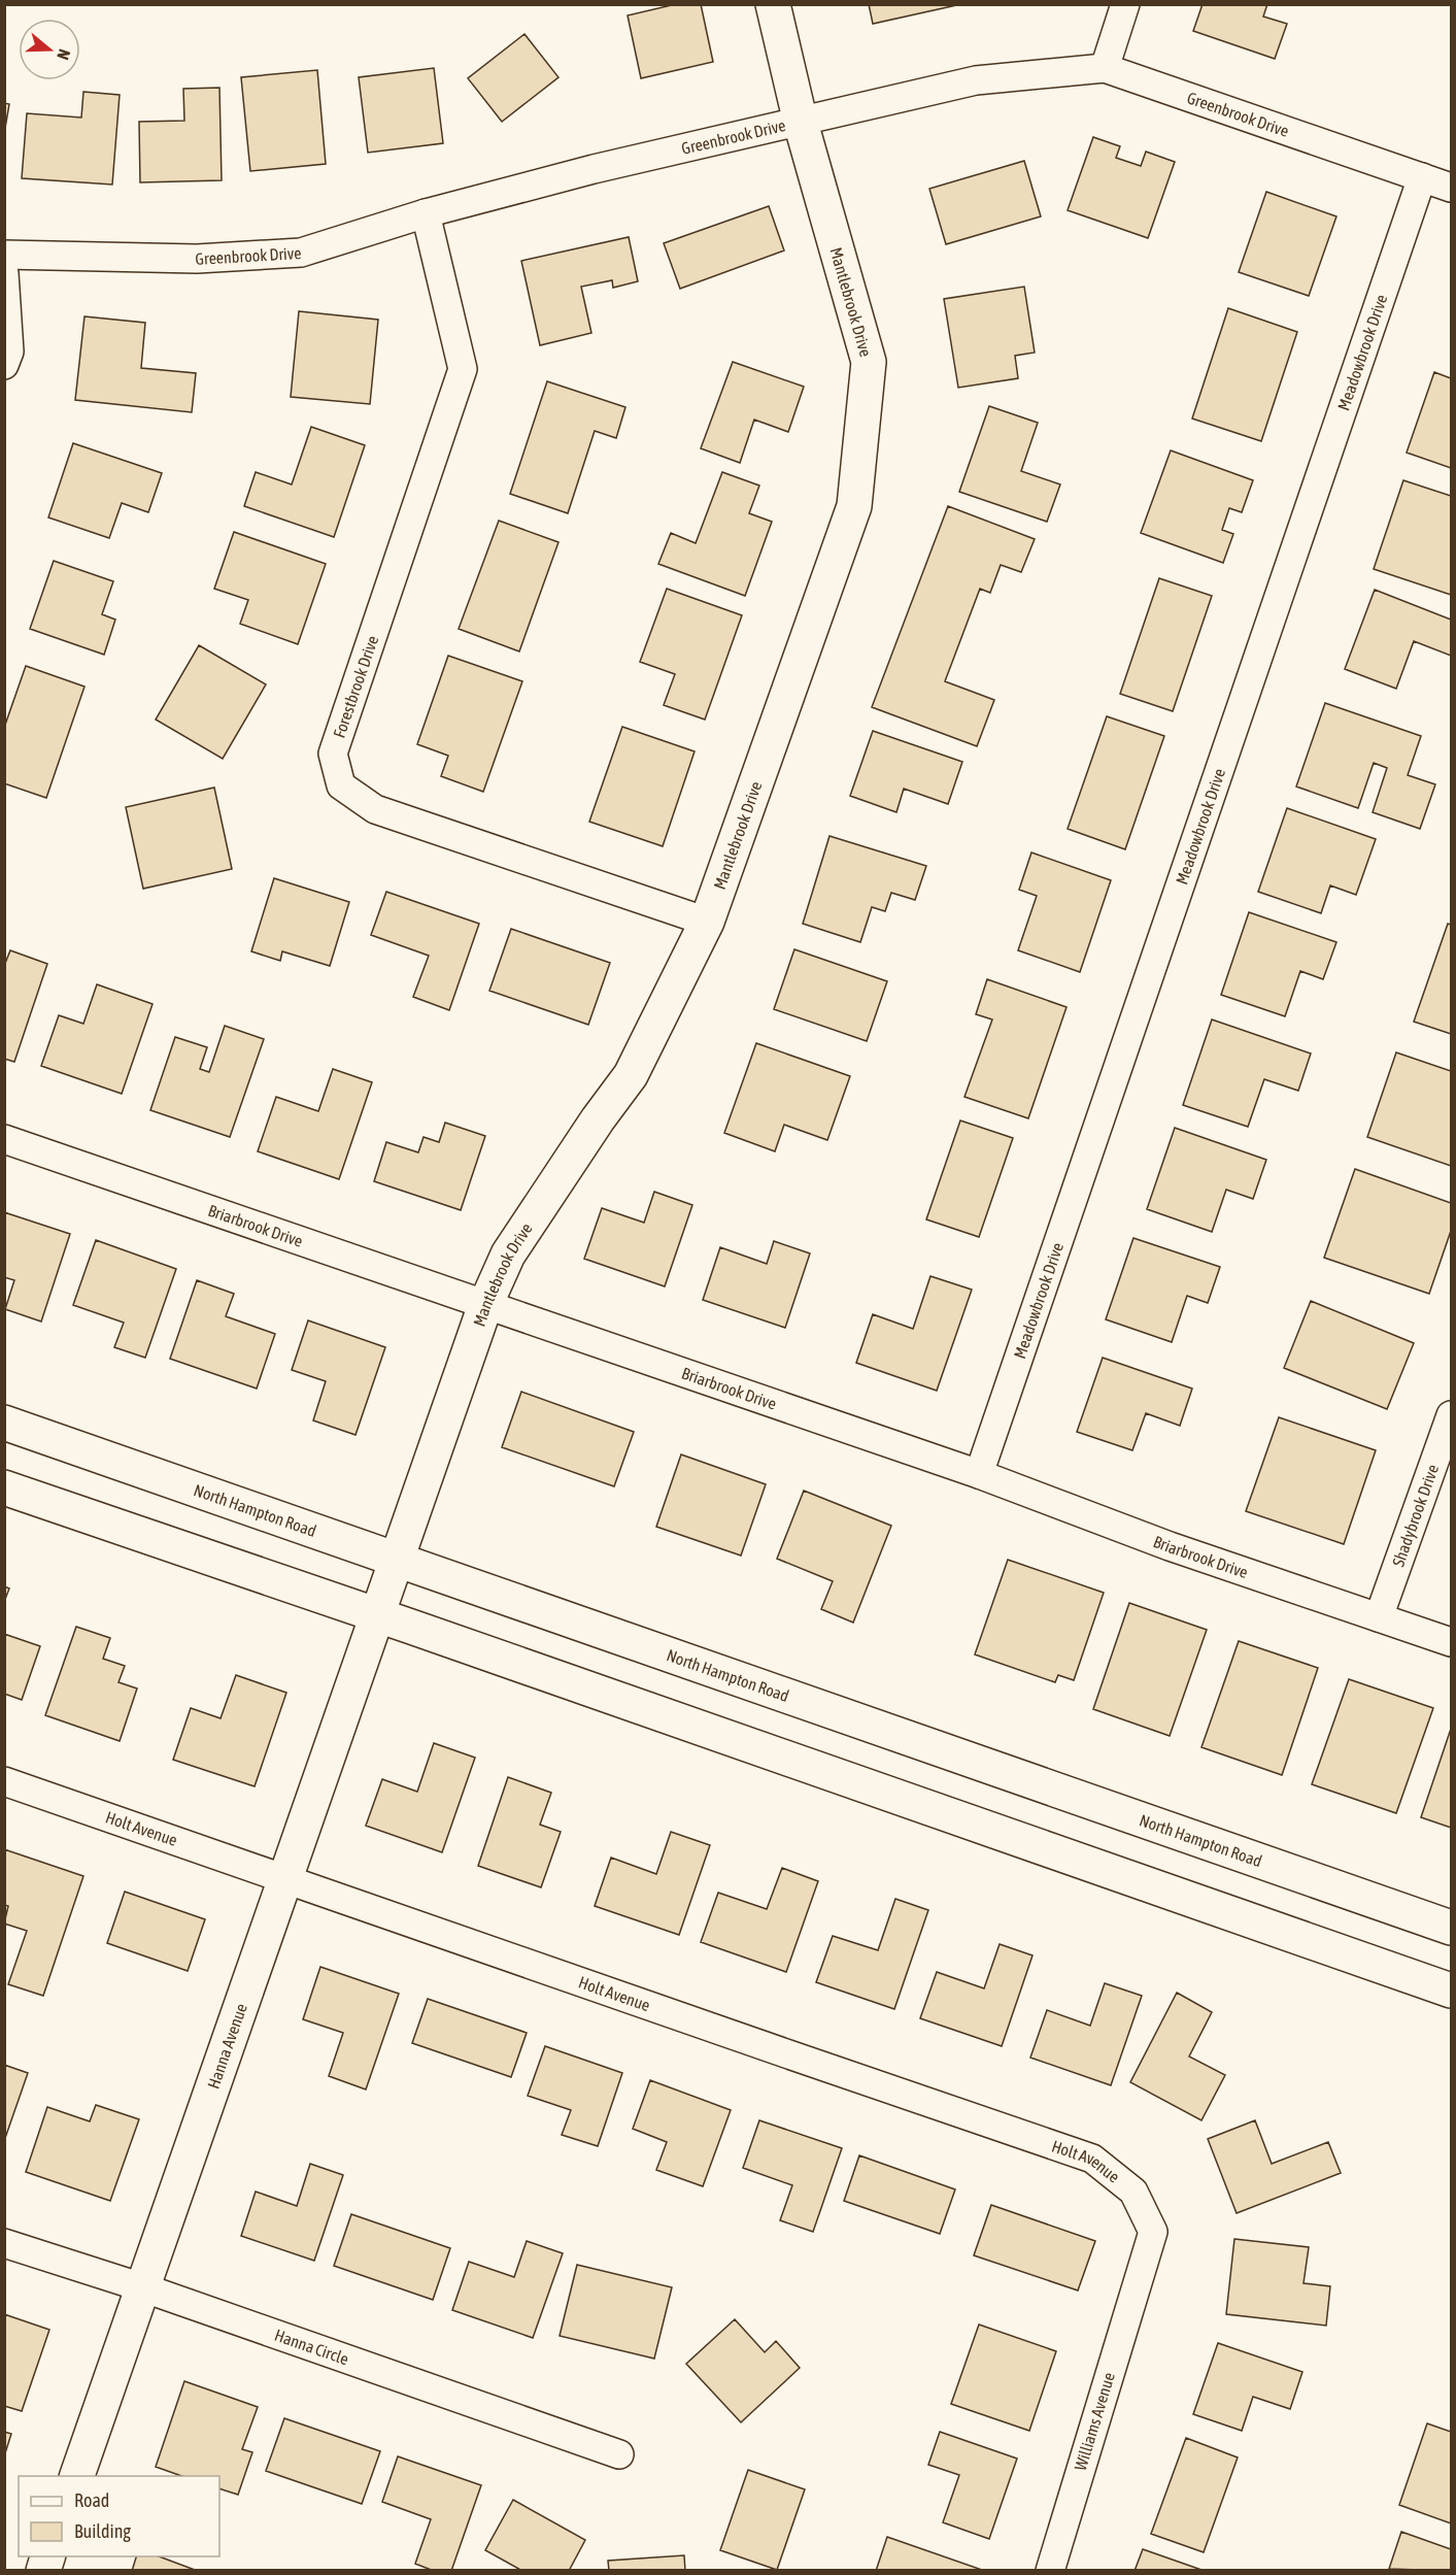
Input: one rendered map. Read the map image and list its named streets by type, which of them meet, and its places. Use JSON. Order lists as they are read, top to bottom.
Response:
{
  "streets": {
    "main road": ["Mantlebrook Drive", "North Hampton Road", "Hanna Avenue"],
    "street": [
      "Greenbrook Drive",
      "Meadowbrook Drive",
      "Forestbrook Drive",
      "Briarbrook Drive",
      "Shadybrook Drive",
      "Holt Avenue",
      "Hanna Circle",
      "Williams Avenue"
    ]
  },
  "crossings": [
    ["Greenbrook Drive", "Mantlebrook Drive"],
    ["Greenbrook Drive", "Meadowbrook Drive"],
    ["Greenbrook Drive", "Forestbrook Drive"],
    ["Mantlebrook Drive", "Forestbrook Drive"],
    ["Mantlebrook Drive", "Briarbrook Drive"],
    ["Mantlebrook Drive", "North Hampton Road"],
    ["Mantlebrook Drive", "Hanna Avenue"],
    ["Meadowbrook Drive", "Briarbrook Drive"],
    ["Briarbrook Drive", "Shadybrook Drive"],
    ["Holt Avenue", "Hanna Avenue"],
    ["Holt Avenue", "Williams Avenue"],
    ["Hanna Avenue", "Hanna Circle"]
  ],
  "legend": ["Road", "Building"],
  "north": "right"
}
